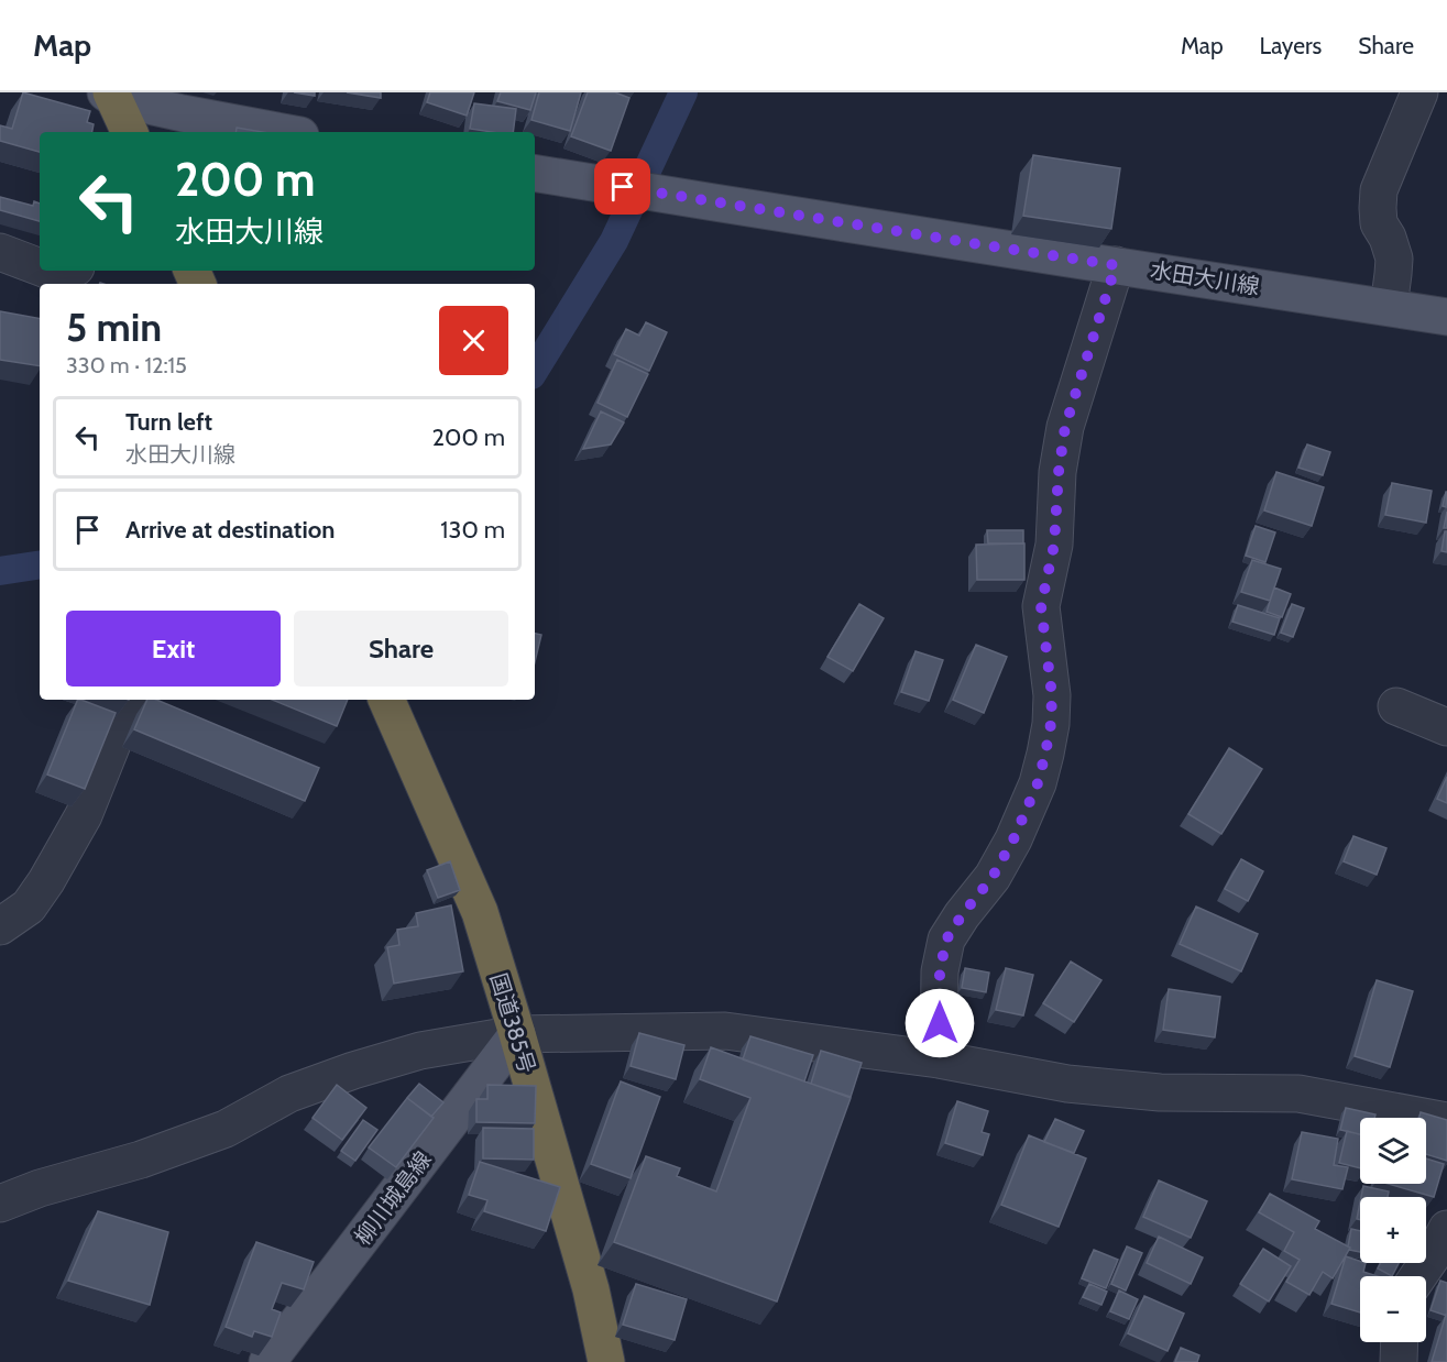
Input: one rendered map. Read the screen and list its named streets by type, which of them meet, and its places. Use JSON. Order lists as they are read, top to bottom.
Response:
{
  "streets": {
    "highway": ["国道385号"],
    "main road": ["水田大川線", "柳川城島線"]
  },
  "crossings": [
    ["国道385号", "柳川城島線"]
  ],
  "page": {
    "header": "Map",
    "nav": ["Map", "Layers", "Share"],
    "turn": ["200 m", "水田大川線"],
    "heading": ["5 min", "330 m · 12:15"],
    "list": [
      {
        "name": "Turn left",
        "note": "水田大川線",
        "value": "200 m"
      },
      {
        "name": "Arrive at destination",
        "value": "130 m"
      }
    ],
    "buttons": ["Exit", "Share"],
    "map_buttons": ["+", "−"]
  }
}
